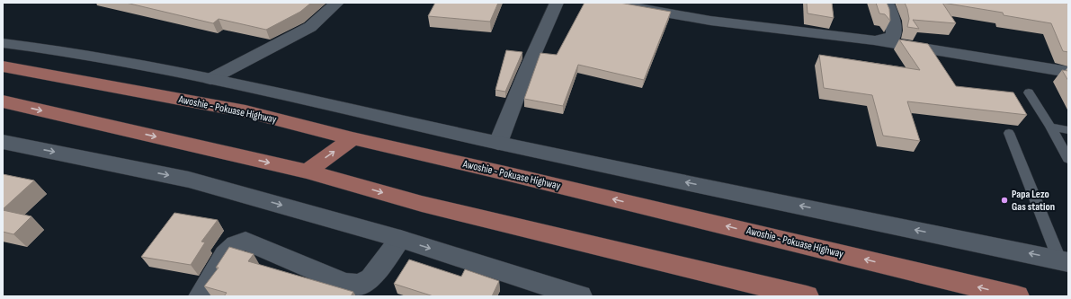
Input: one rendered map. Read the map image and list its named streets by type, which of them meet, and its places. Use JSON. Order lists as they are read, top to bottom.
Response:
{
  "streets": {
    "main road": ["Awoshie - Pokuase Highway"]
  },
  "places": ["Papa Lezo Gas station"]
}
